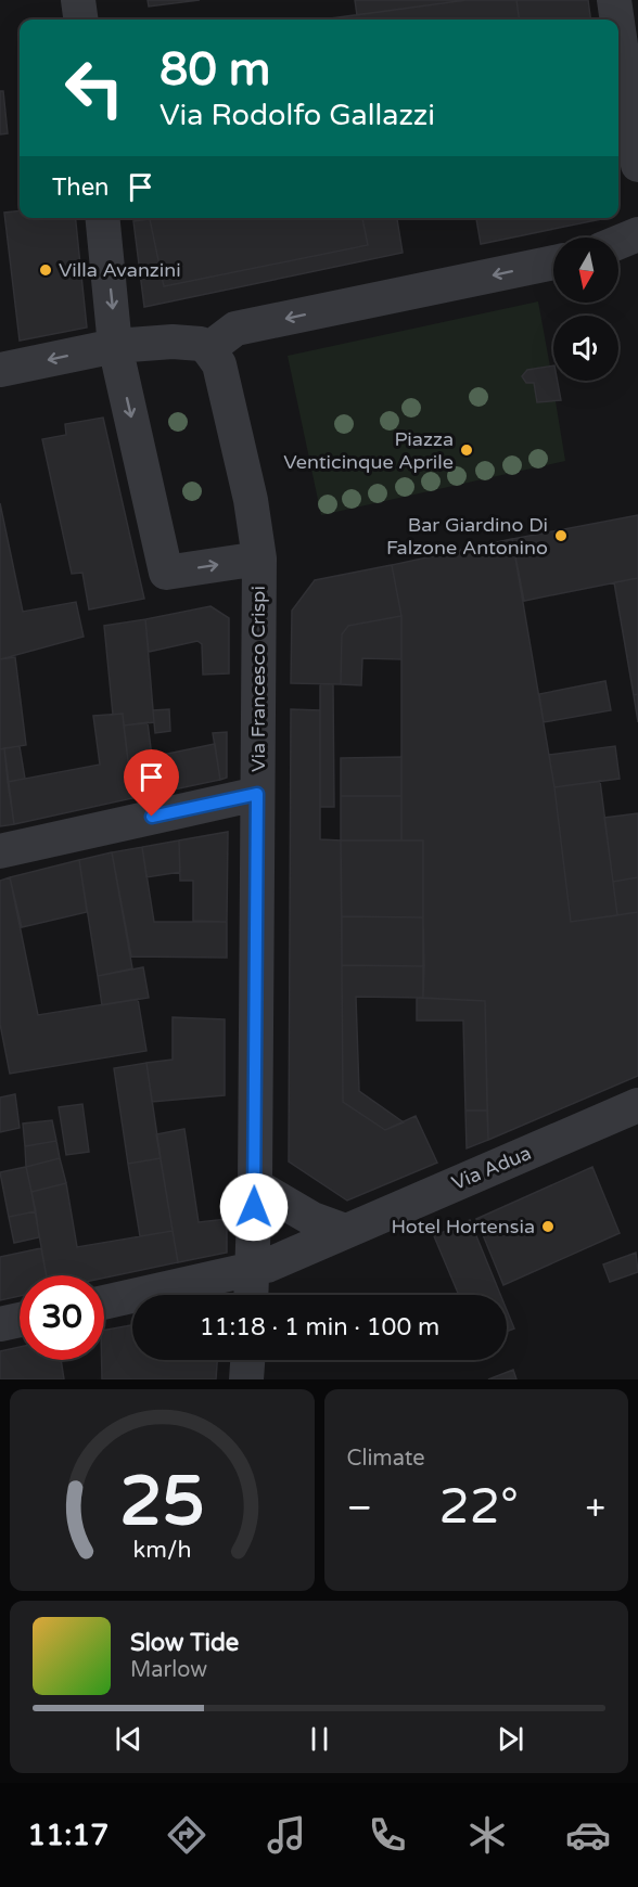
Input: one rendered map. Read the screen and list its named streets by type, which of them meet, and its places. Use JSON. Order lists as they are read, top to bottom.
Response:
{
  "streets": {
    "street": ["Via Francesco Crispi", "Via Adua"]
  },
  "crossings": [
    ["Via Francesco Crispi", "Via Adua"]
  ],
  "places": [
    "Villa Avanzini",
    "Piazza Venticinque Aprile",
    "Bar Giardino Di Falzone Antonino",
    "Hotel Hortensia"
  ],
  "north": "bottom",
  "page": {
    "turn": ["80 m", "Via Rodolfo Gallazzi"],
    "then": "Then",
    "limit": "30",
    "trip": "11:18 · 1 min · 100 m",
    "tile": "Climate",
    "heat": ["−", "22°", "+"],
    "song": ["Slow Tide", "Marlow"],
    "tabs": "11:17",
    "gauge": ["25", "km/h"]
  }
}
